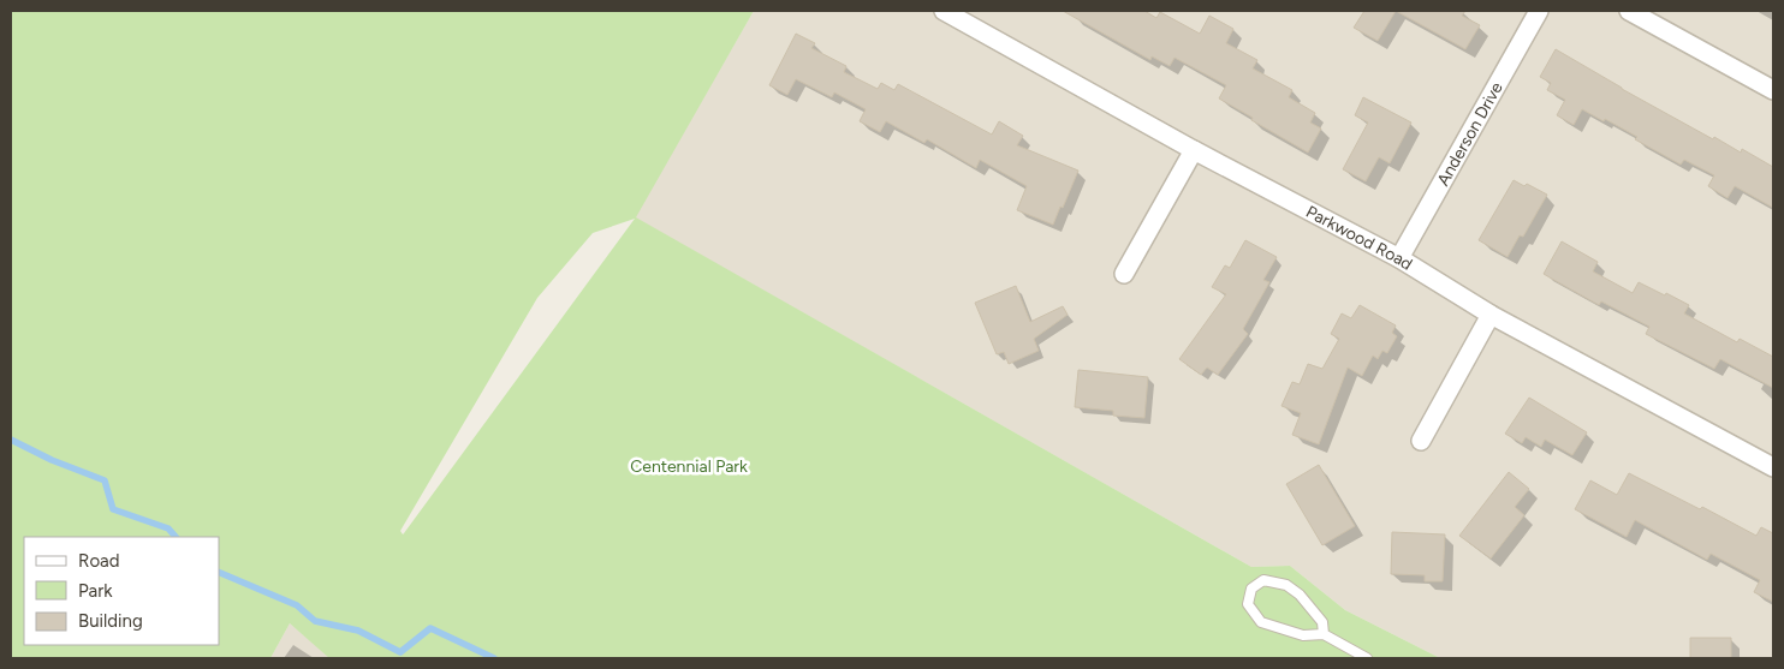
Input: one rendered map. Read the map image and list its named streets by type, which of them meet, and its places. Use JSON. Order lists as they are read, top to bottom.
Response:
{
  "streets": {
    "street": ["Anderson Drive", "Parkwood Road"]
  },
  "crossings": [
    ["Anderson Drive", "Parkwood Road"]
  ],
  "parks": ["Centennial Park"],
  "legend": ["Road", "Park", "Building"]
}
